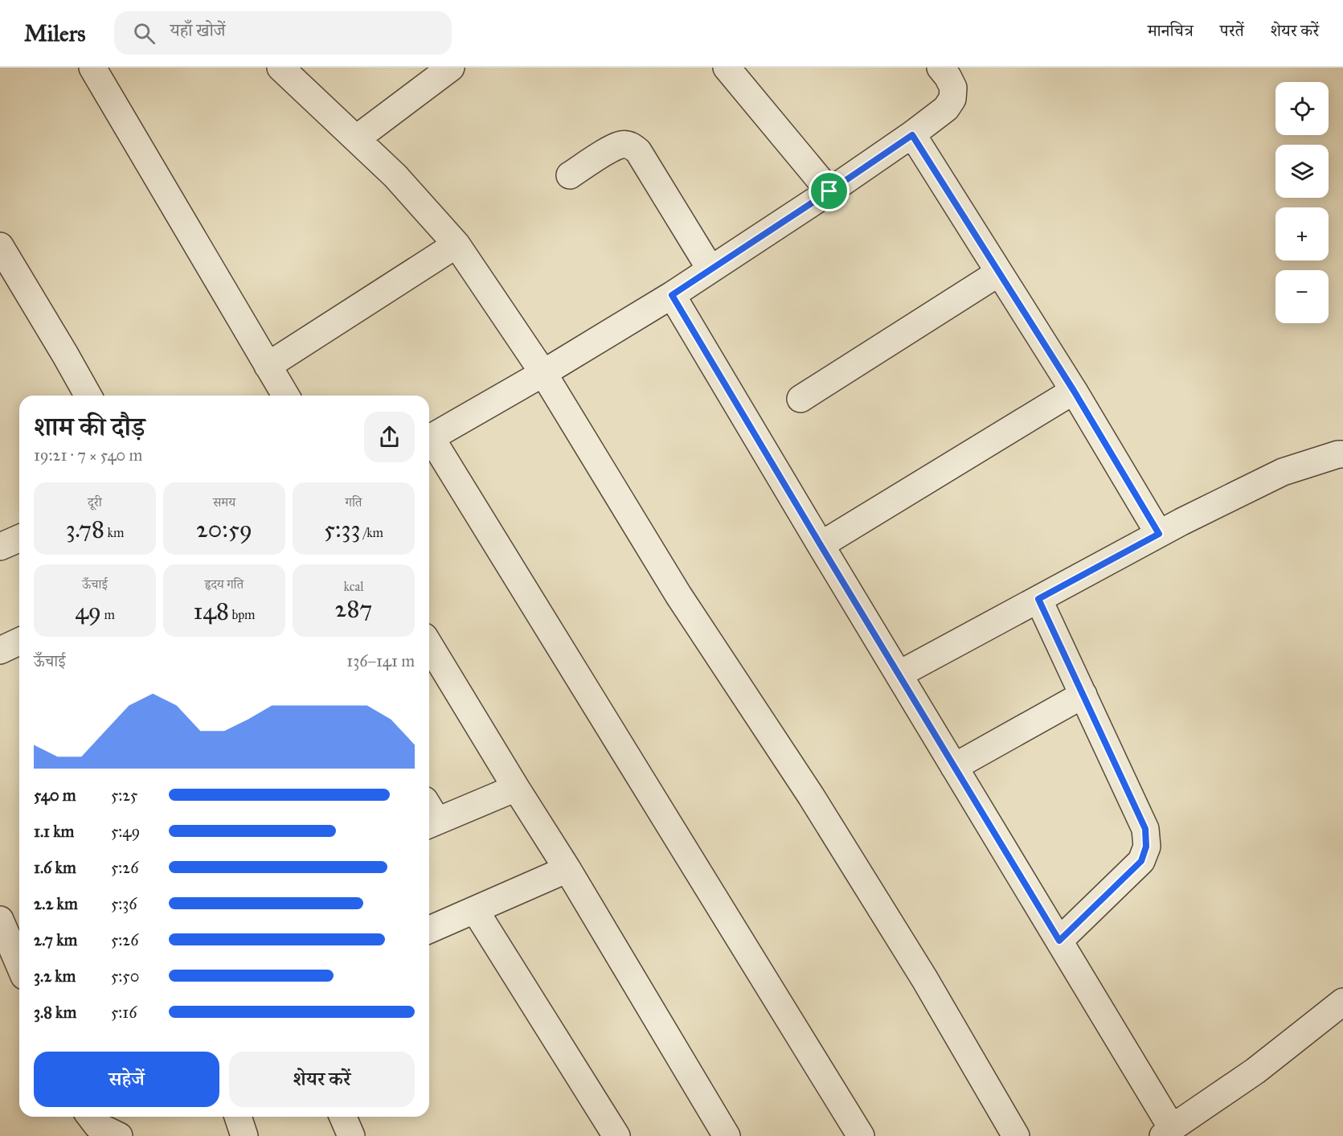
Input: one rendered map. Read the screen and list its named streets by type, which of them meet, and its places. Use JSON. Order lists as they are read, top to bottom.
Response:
{
  "page": {
    "header": "Milers",
    "search": "यहाँ खोजें",
    "nav": ["मानचित्र", "परतें", "शेयर करें"],
    "map_buttons": ["+", "−"],
    "heading": ["शाम की दौड़", "19:21 · 7 × 540 m"],
    "stats": [
      ["दूरी", "3.78 km"],
      ["समय", "20:59"],
      ["गति", "5:33 /km"],
      ["ऊँचाई", "49 m"],
      ["हृदय गति", "148 bpm"],
      ["kcal", "287"]
    ],
    "chart": ["ऊँचाई", "136–141 m"],
    "list": [
      {
        "name": "540 m",
        "note": "5:25"
      },
      {
        "name": "1.1 km",
        "note": "5:49"
      },
      {
        "name": "1.6 km",
        "note": "5:26"
      },
      {
        "name": "2.2 km",
        "note": "5:36"
      },
      {
        "name": "2.7 km",
        "note": "5:26"
      },
      {
        "name": "3.2 km",
        "note": "5:50"
      },
      {
        "name": "3.8 km",
        "note": "5:16"
      }
    ],
    "buttons": ["सहेजें", "शेयर करें"]
  }
}
